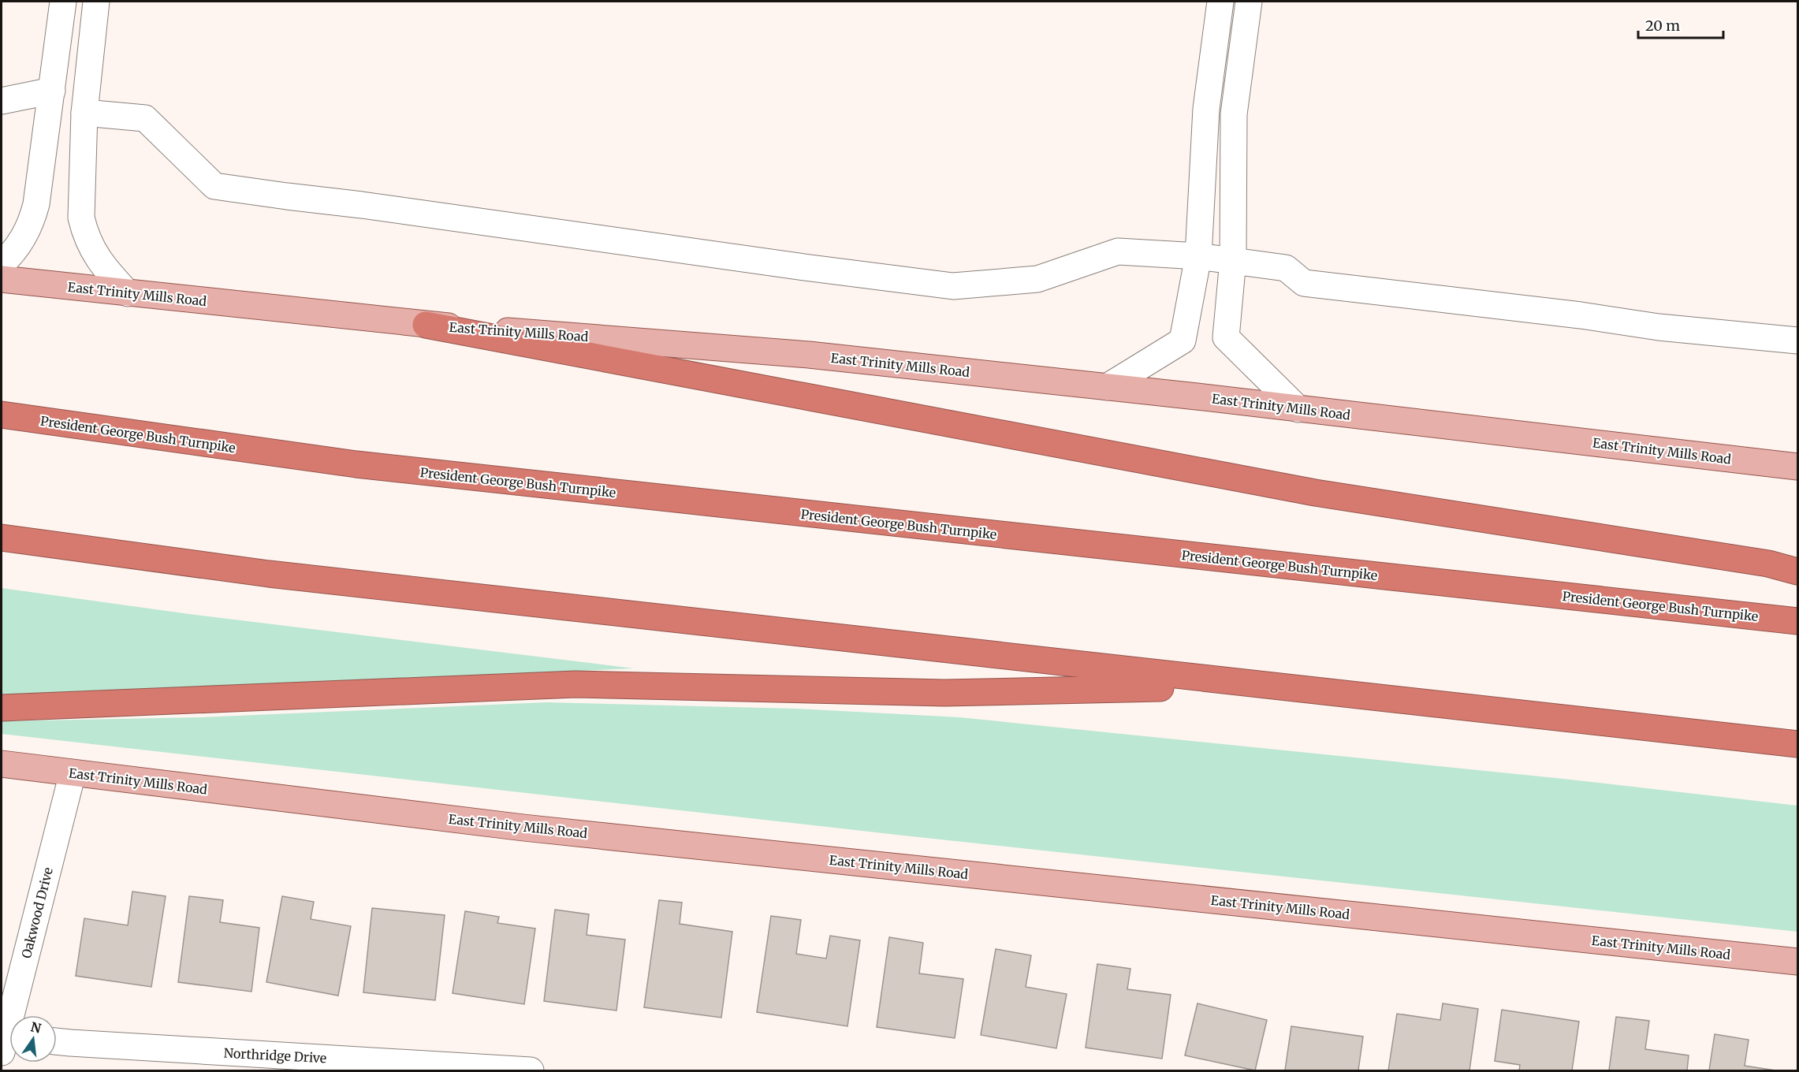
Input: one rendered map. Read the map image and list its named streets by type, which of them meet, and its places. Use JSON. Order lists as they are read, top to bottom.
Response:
{
  "streets": {
    "highway": ["President George Bush Turnpike"],
    "main road": ["East Trinity Mills Road"],
    "street": ["Oakwood Drive", "Northridge Drive"]
  },
  "crossings": [
    ["East Trinity Mills Road", "Oakwood Drive"]
  ],
  "scale_bar": "20 m",
  "north": "top"
}
